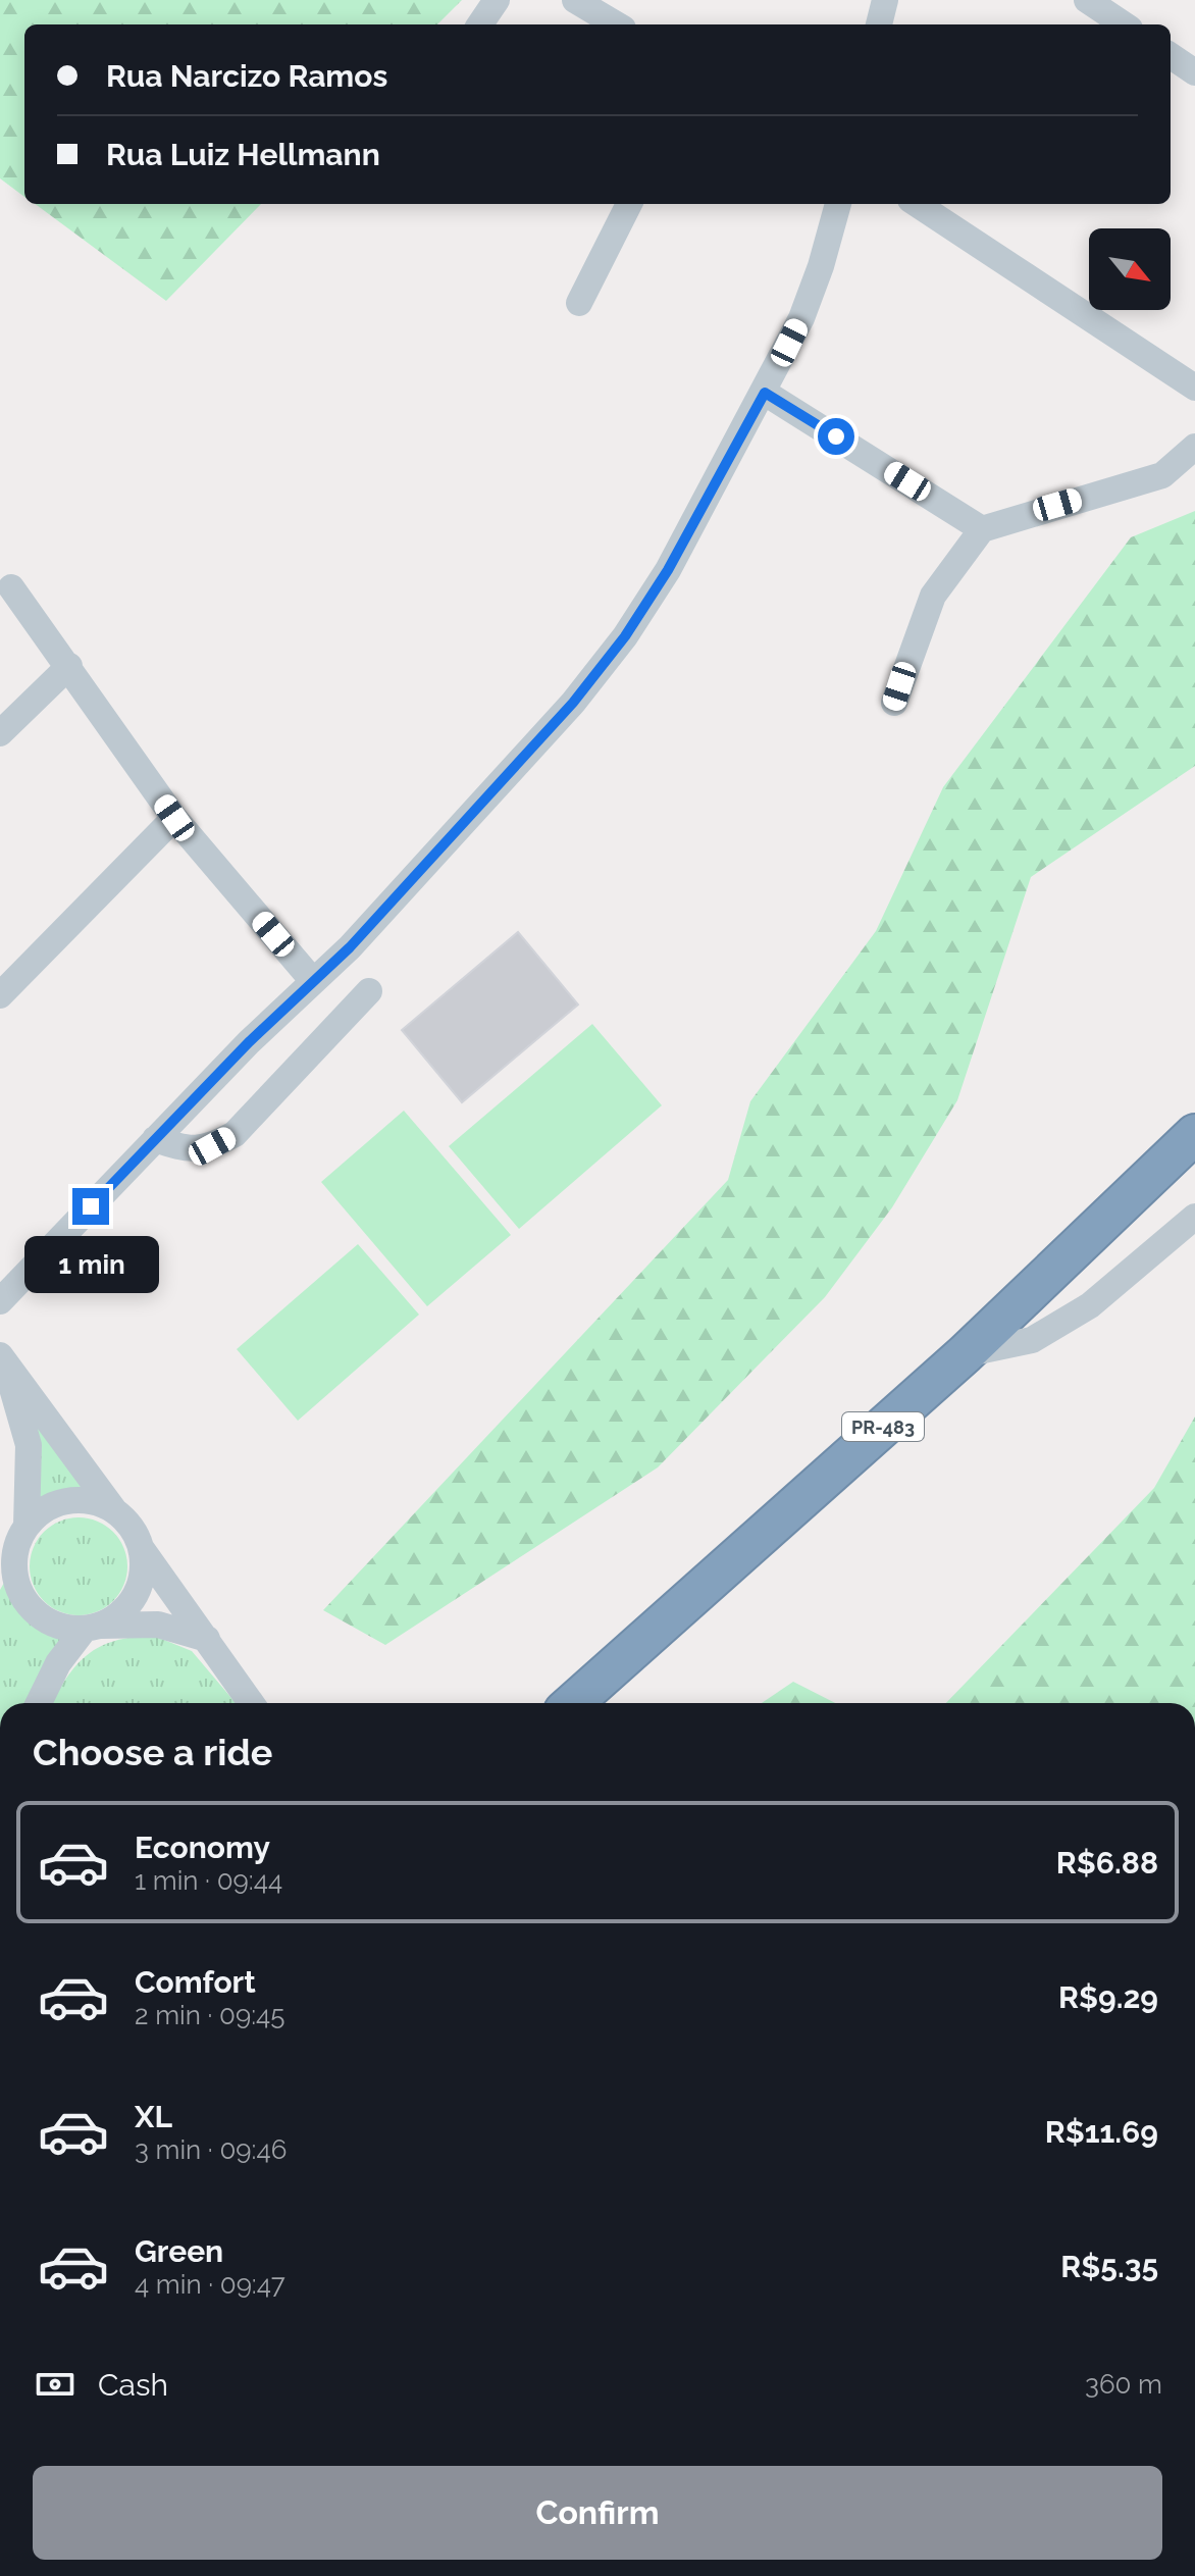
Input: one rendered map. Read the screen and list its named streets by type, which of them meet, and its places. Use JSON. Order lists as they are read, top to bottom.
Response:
{
  "streets": {
    "highway": ["PR-483"]
  },
  "north": "bottom right",
  "page": {
    "banner": ["Rua Narcizo Ramos", "Rua Luiz Hellmann"],
    "bubble": "1 min",
    "heading": "Choose a ride",
    "list": [
      {
        "name": "Economy",
        "note": "1 min · 09:44",
        "value": "R$6.88"
      },
      {
        "name": "Comfort",
        "note": "2 min · 09:45",
        "value": "R$9.29"
      },
      {
        "name": "XL",
        "note": "3 min · 09:46",
        "value": "R$11.69"
      },
      {
        "name": "Green",
        "note": "4 min · 09:47",
        "value": "R$5.35"
      }
    ],
    "pay": ["Cash", "360 m"],
    "buttons": "Confirm"
  }
}
